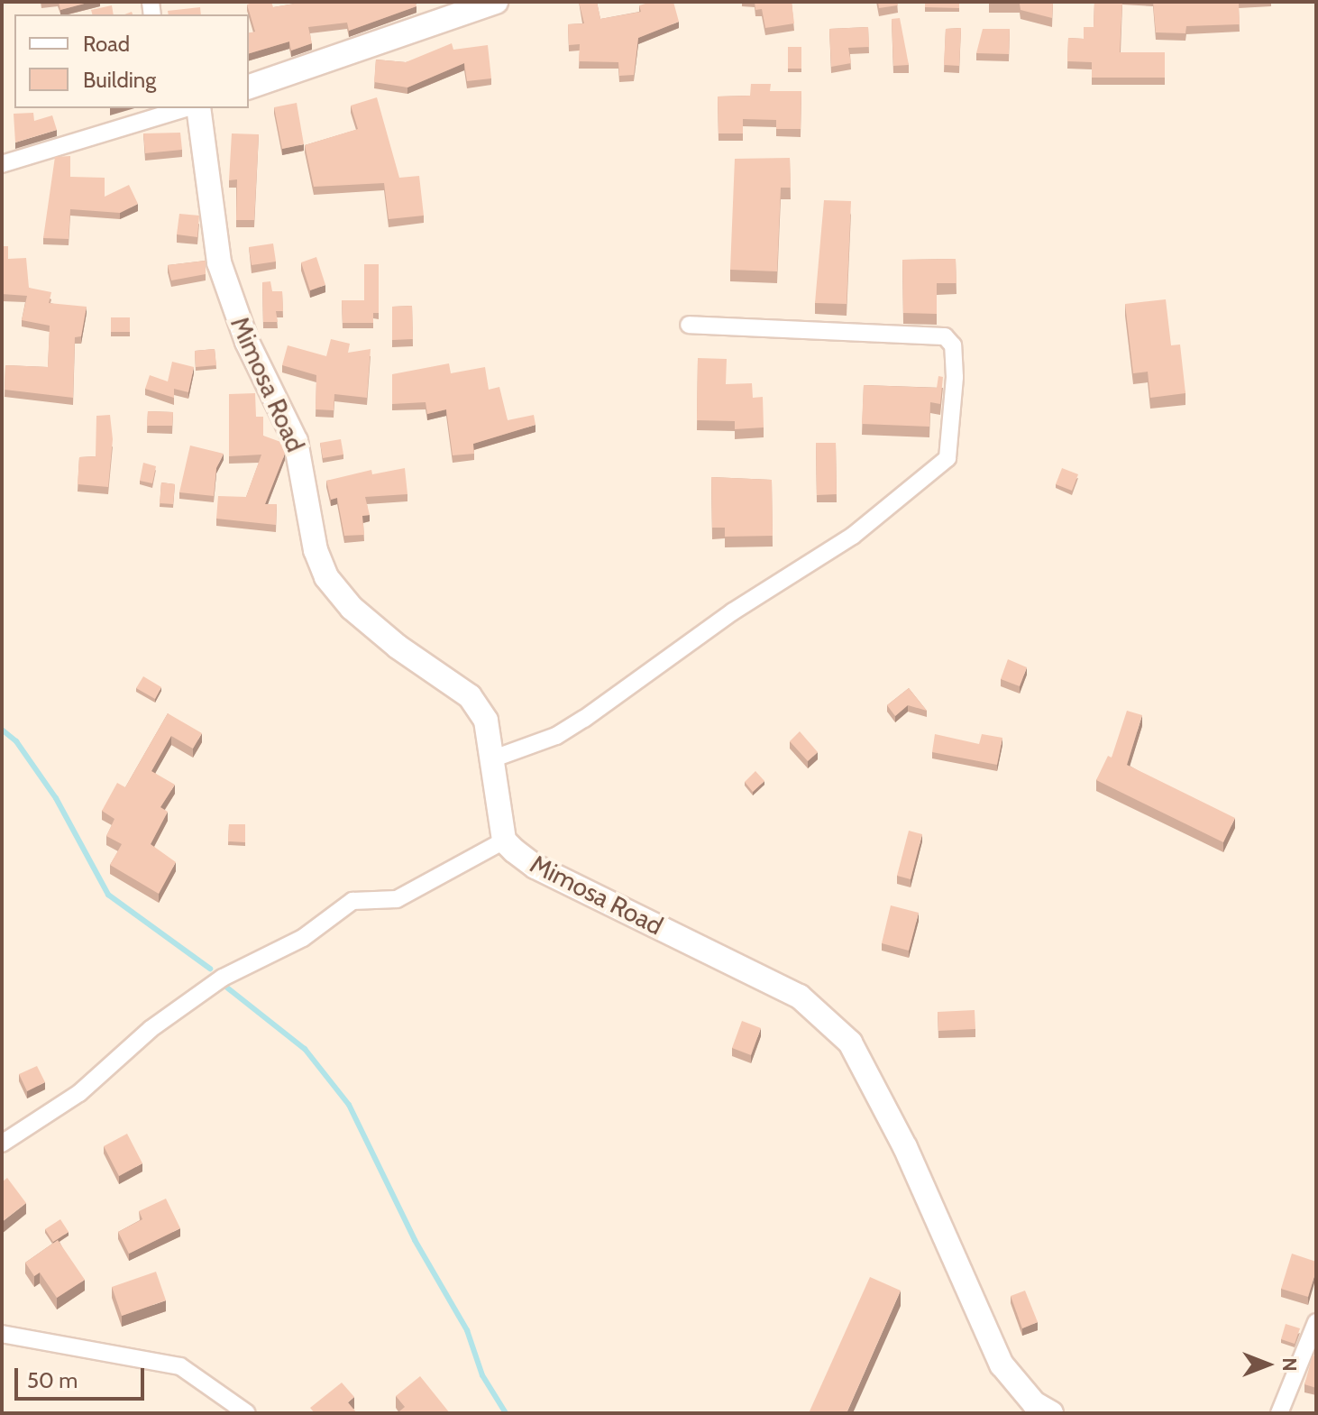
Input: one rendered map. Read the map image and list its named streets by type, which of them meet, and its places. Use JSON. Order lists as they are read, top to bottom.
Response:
{
  "streets": {
    "street": ["Mimosa Road"]
  },
  "legend": ["Road", "Building"],
  "scale_bar": "50 m",
  "north": "right"
}
